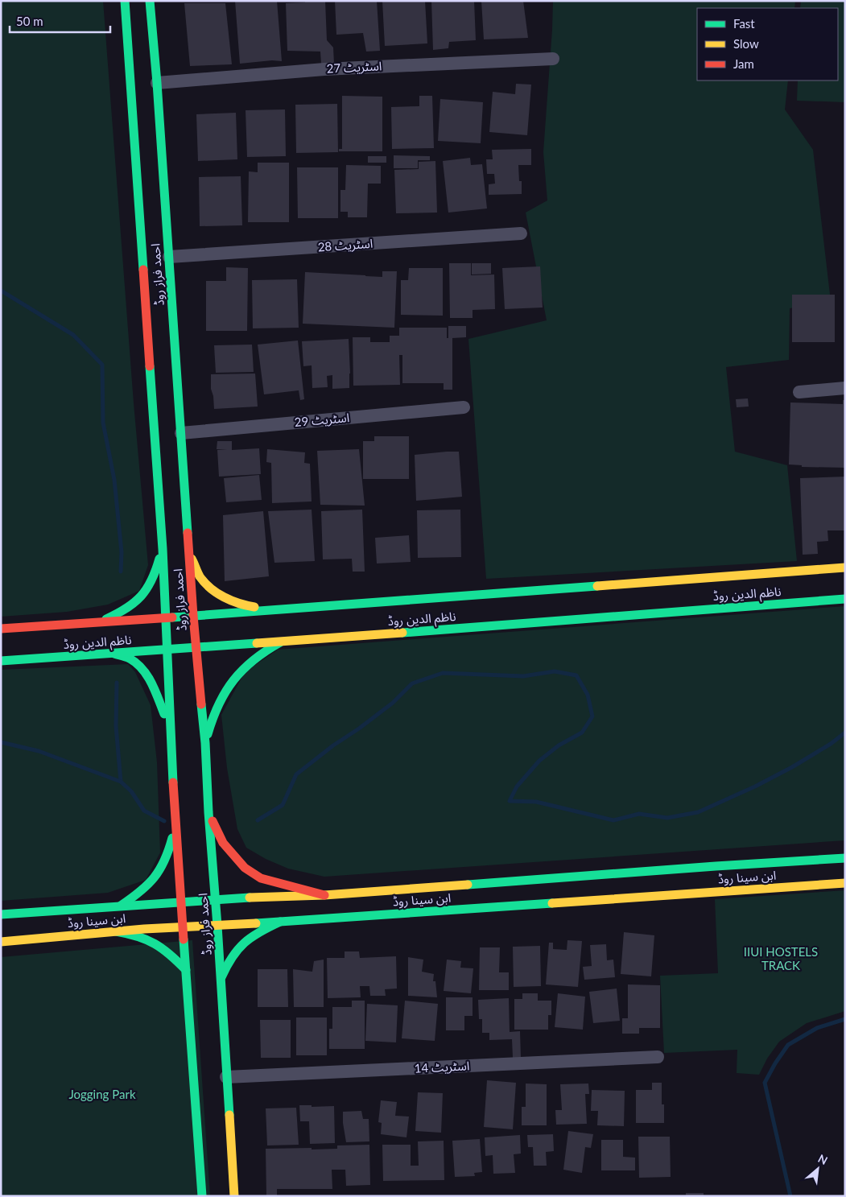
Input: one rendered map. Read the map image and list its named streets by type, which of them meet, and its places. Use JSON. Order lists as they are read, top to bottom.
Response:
{
  "streets": {
    "main road": ["احمد فراز روڈ", "ناظم الدین روڈ", "ابن سینا روڈ"],
    "street": [
      "اسٹریٹ 27",
      "اسٹریٹ 28",
      "اسٹریٹ 29",
      "اسٹریٹ 14"
    ]
  },
  "crossings": [
    ["اسٹریٹ 27", "احمد فراز روڈ"],
    ["اسٹریٹ 28", "احمد فراز روڈ"],
    ["احمد فراز روڈ", "اسٹریٹ 29"],
    ["احمد فراز روڈ", "ناظم الدین روڈ"],
    ["احمد فراز روڈ", "ابن سینا روڈ"],
    ["احمد فراز روڈ", "اسٹریٹ 14"]
  ],
  "parks": ["IIUI HOSTELS TRACK", "Jogging Park"],
  "legend": ["Fast", "Slow", "Jam"],
  "scale_bar": "50 m",
  "north": "top right"
}
